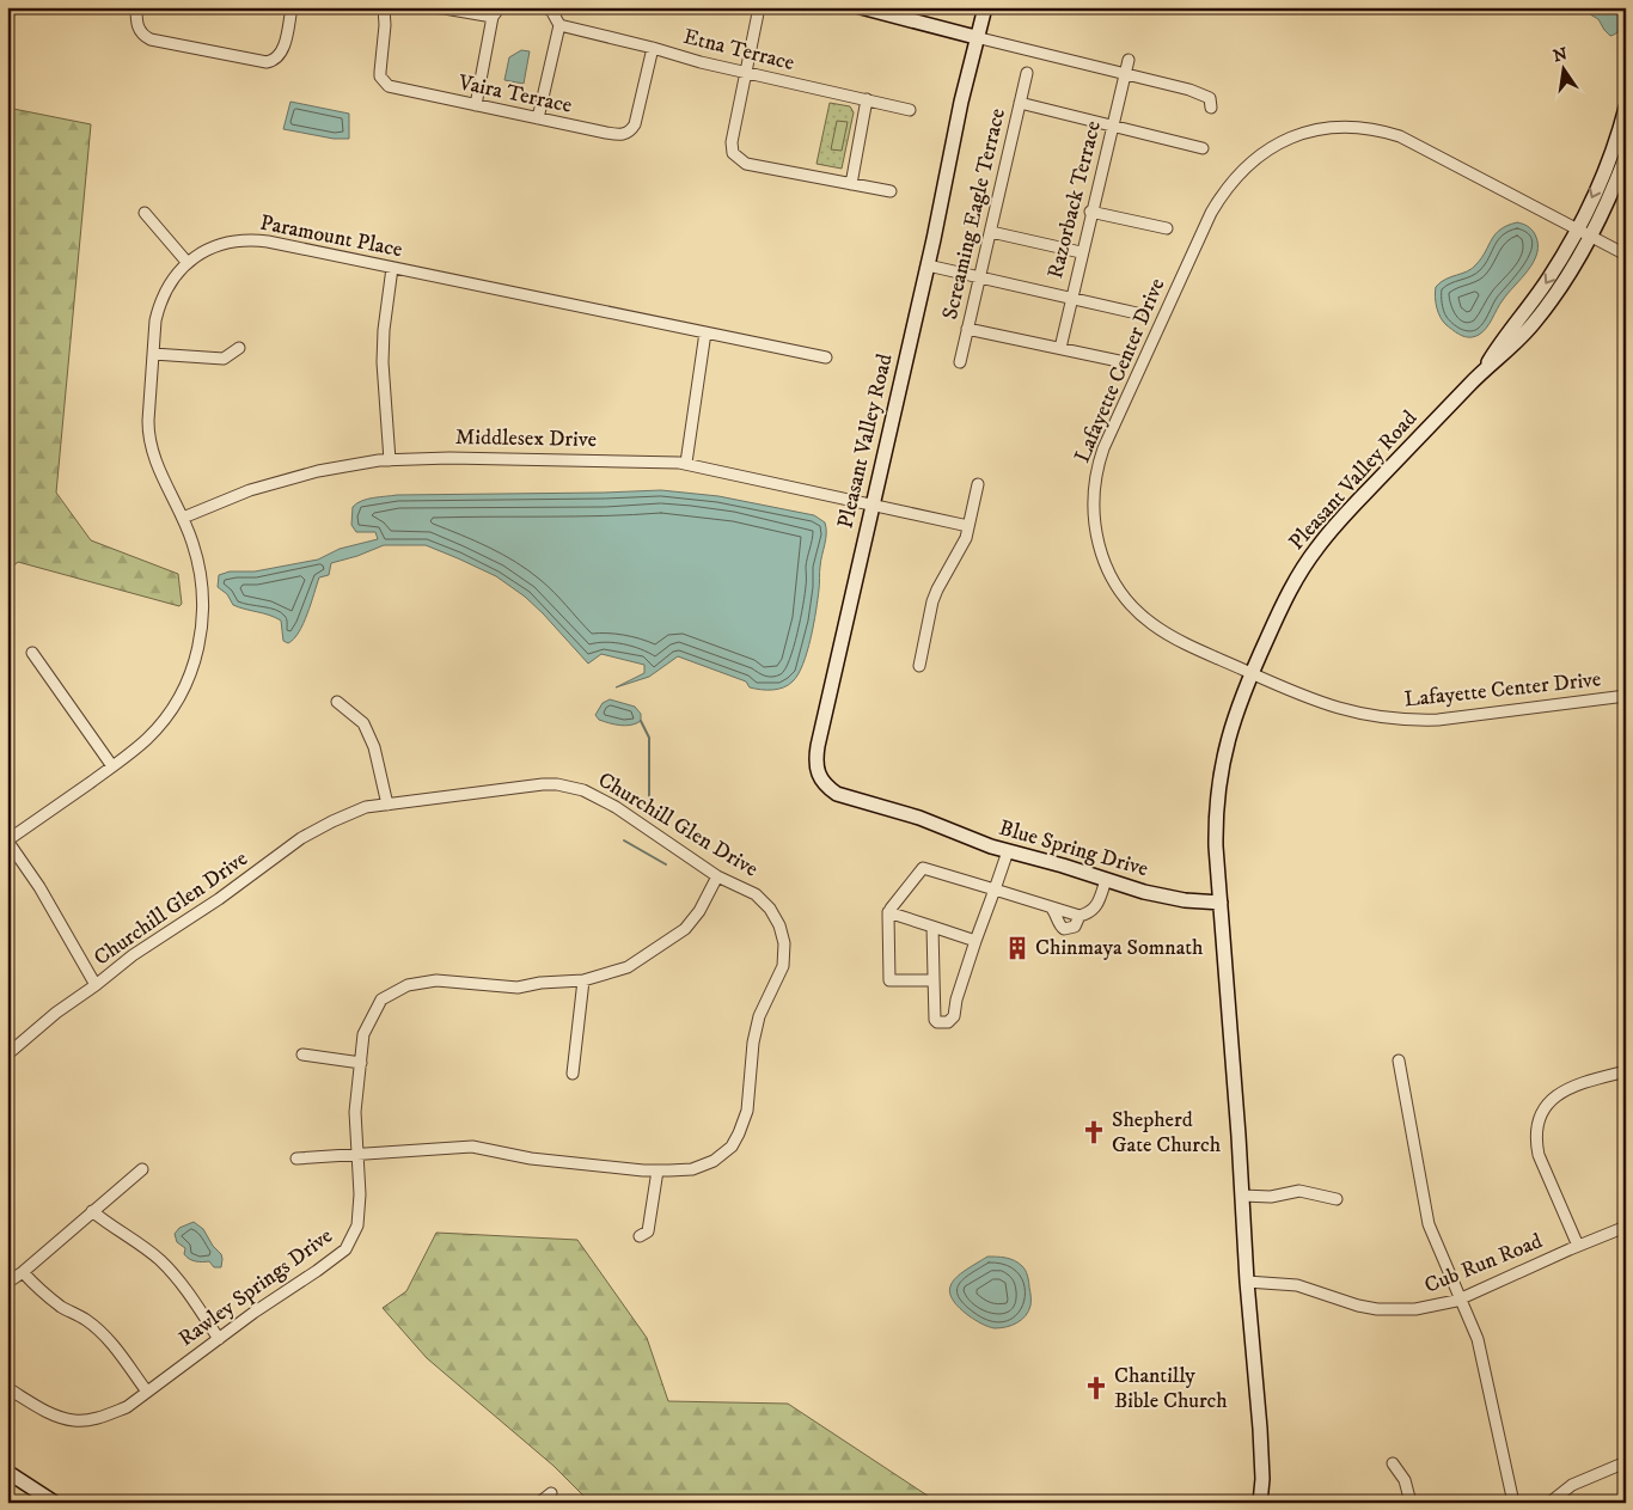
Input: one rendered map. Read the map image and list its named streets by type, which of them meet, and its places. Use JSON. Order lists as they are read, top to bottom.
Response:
{
  "streets": {
    "main road": ["Pleasant Valley Road", "Blue Spring Drive"],
    "street": [
      "Etna Terrace",
      "Vaira Terrace",
      "Razorback Terrace",
      "Screaming Eagle Terrace",
      "Paramount Place",
      "Lafayette Center Drive",
      "Middlesex Drive",
      "Churchill Glen Drive",
      "Cub Run Road",
      "Rawley Springs Drive"
    ]
  },
  "crossings": [
    ["Etna Terrace", "Vaira Terrace"],
    ["Paramount Place", "Middlesex Drive"],
    ["Lafayette Center Drive", "Pleasant Valley Road"],
    ["Middlesex Drive", "Pleasant Valley Road"],
    ["Pleasant Valley Road", "Blue Spring Drive"],
    ["Pleasant Valley Road", "Cub Run Road"],
    ["Churchill Glen Drive", "Rawley Springs Drive"]
  ],
  "places": {
    "building": ["Chinmaya Somnath"],
    "church": ["Shepherd Gate Church", "Chantilly Bible Church"]
  },
  "north": "top"
}
